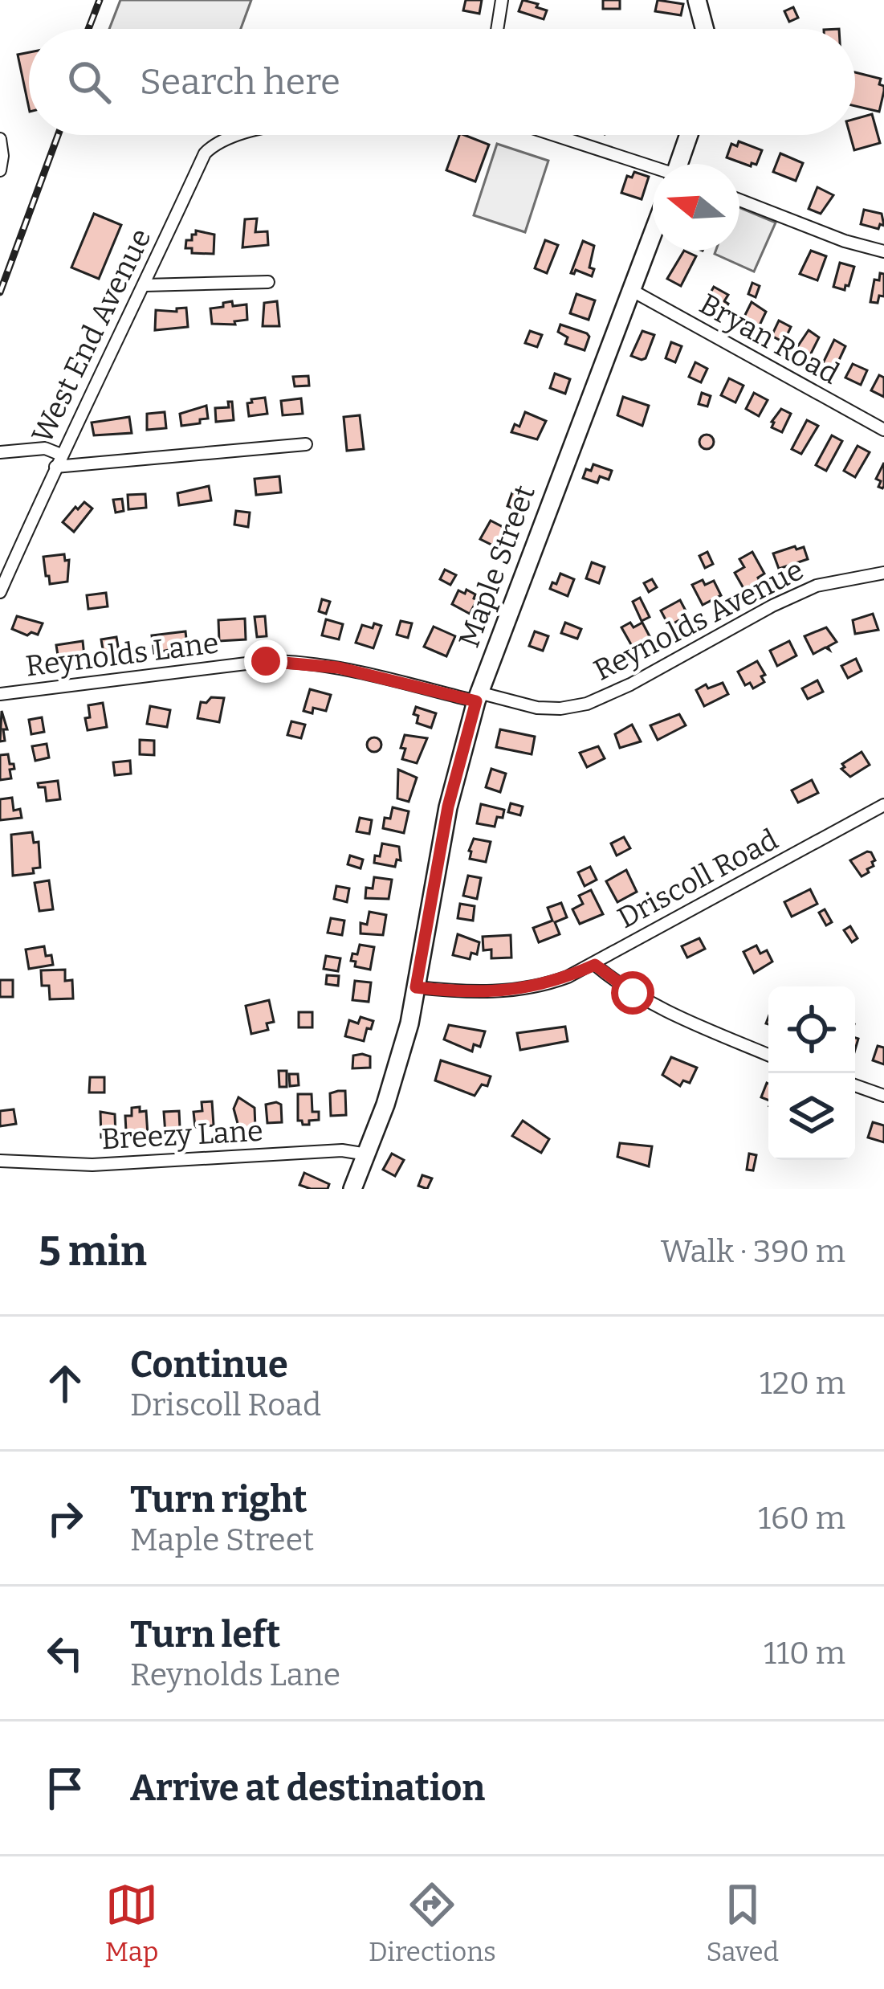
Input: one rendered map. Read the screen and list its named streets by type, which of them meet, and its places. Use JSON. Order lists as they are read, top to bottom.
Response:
{
  "streets": {
    "street": [
      "West End Avenue",
      "Bryan Road",
      "Maple Street",
      "Reynolds Avenue",
      "Reynolds Lane",
      "Driscoll Road",
      "Breezy Lane"
    ]
  },
  "crossings": [
    ["Bryan Road", "Maple Street"],
    ["Maple Street", "Reynolds Avenue"],
    ["Maple Street", "Reynolds Lane"],
    ["Maple Street", "Driscoll Road"],
    ["Maple Street", "Breezy Lane"],
    ["Reynolds Avenue", "Reynolds Lane"]
  ],
  "north": "left",
  "page": {
    "search": "Search here",
    "heading": ["5 min", "Walk · 390 m"],
    "list": [
      ["Continue", "Driscoll Road", "120 m"],
      ["Turn right", "Maple Street", "160 m"],
      ["Turn left", "Reynolds Lane", "110 m"],
      "Arrive at destination"
    ],
    "nav": ["Map", "Directions", "Saved"]
  }
}
